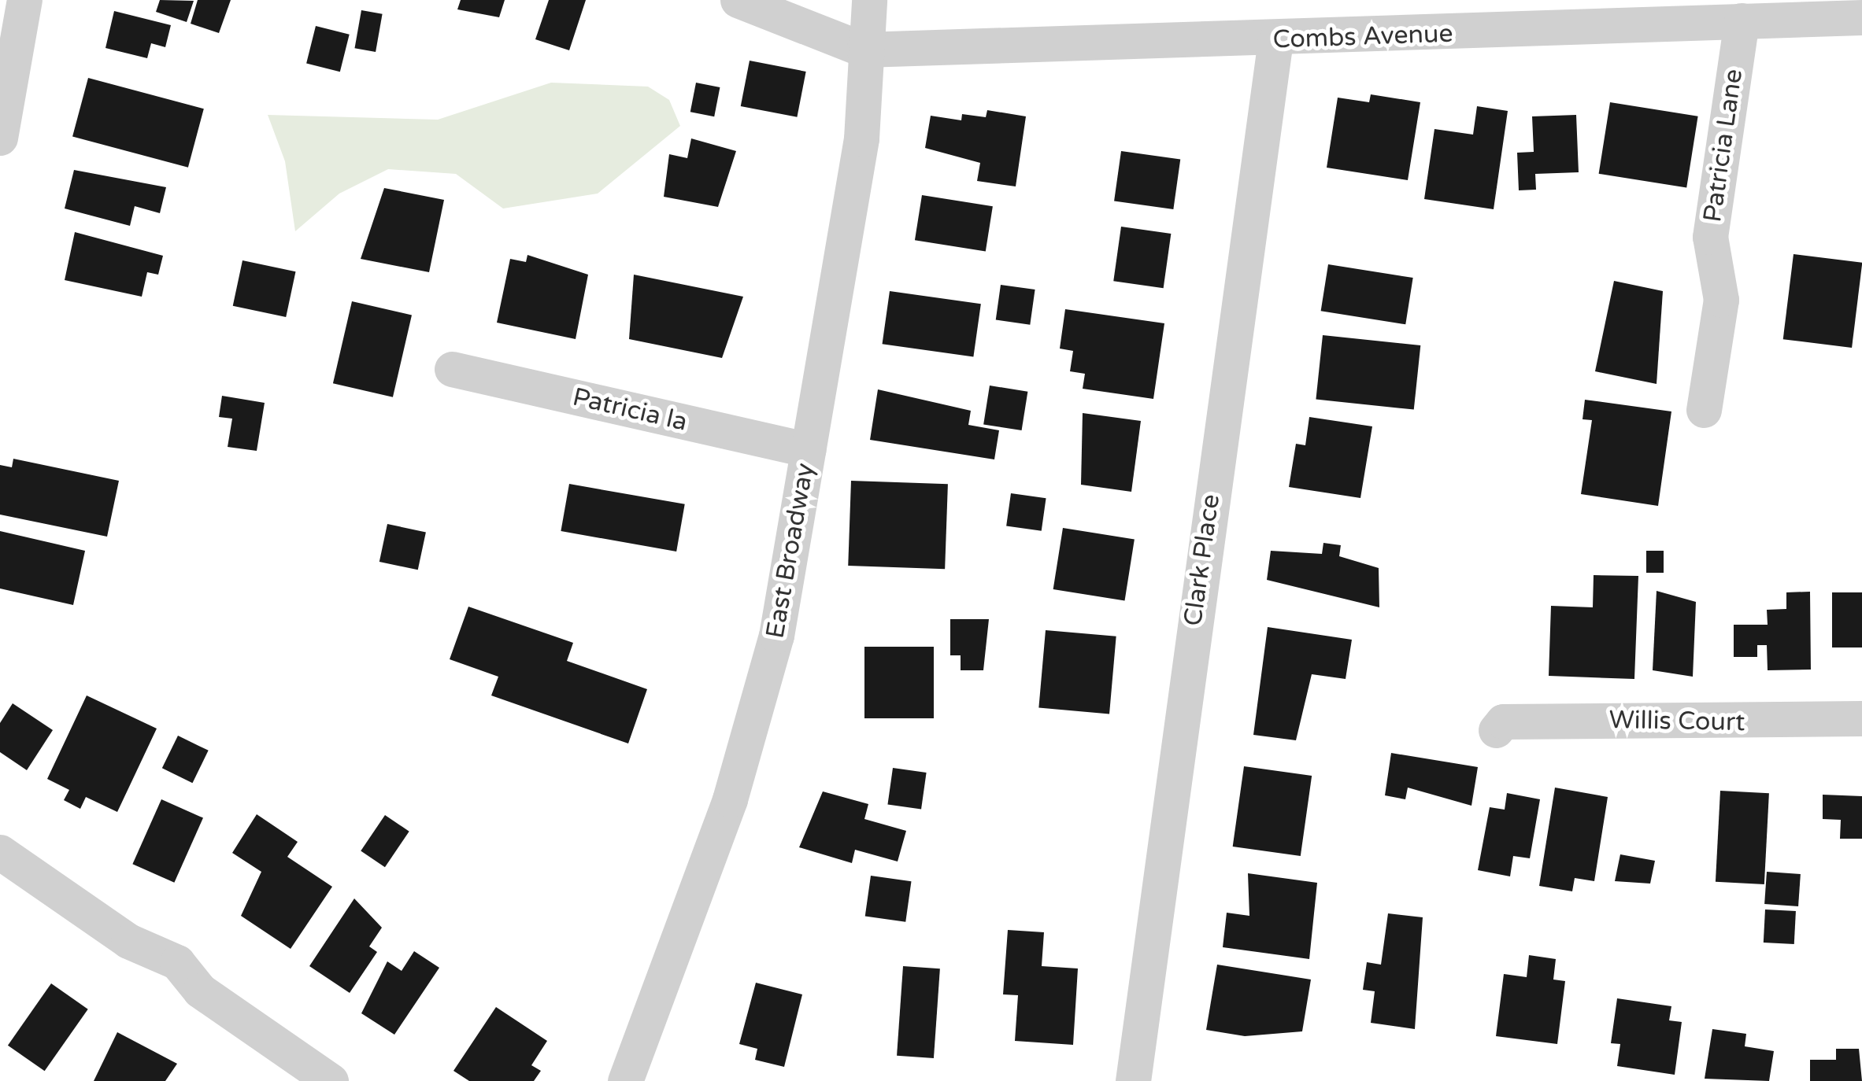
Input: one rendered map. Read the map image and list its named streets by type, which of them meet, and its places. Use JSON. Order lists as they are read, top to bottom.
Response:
{
  "streets": {
    "street": [
      "Combs Avenue",
      "Patricia Lane",
      "Patricia la",
      "East Broadway",
      "Clark Place",
      "Willis Court"
    ]
  },
  "crossings": [
    ["Combs Avenue", "Patricia Lane"],
    ["Combs Avenue", "East Broadway"],
    ["Combs Avenue", "Clark Place"],
    ["Patricia la", "East Broadway"]
  ]
}
